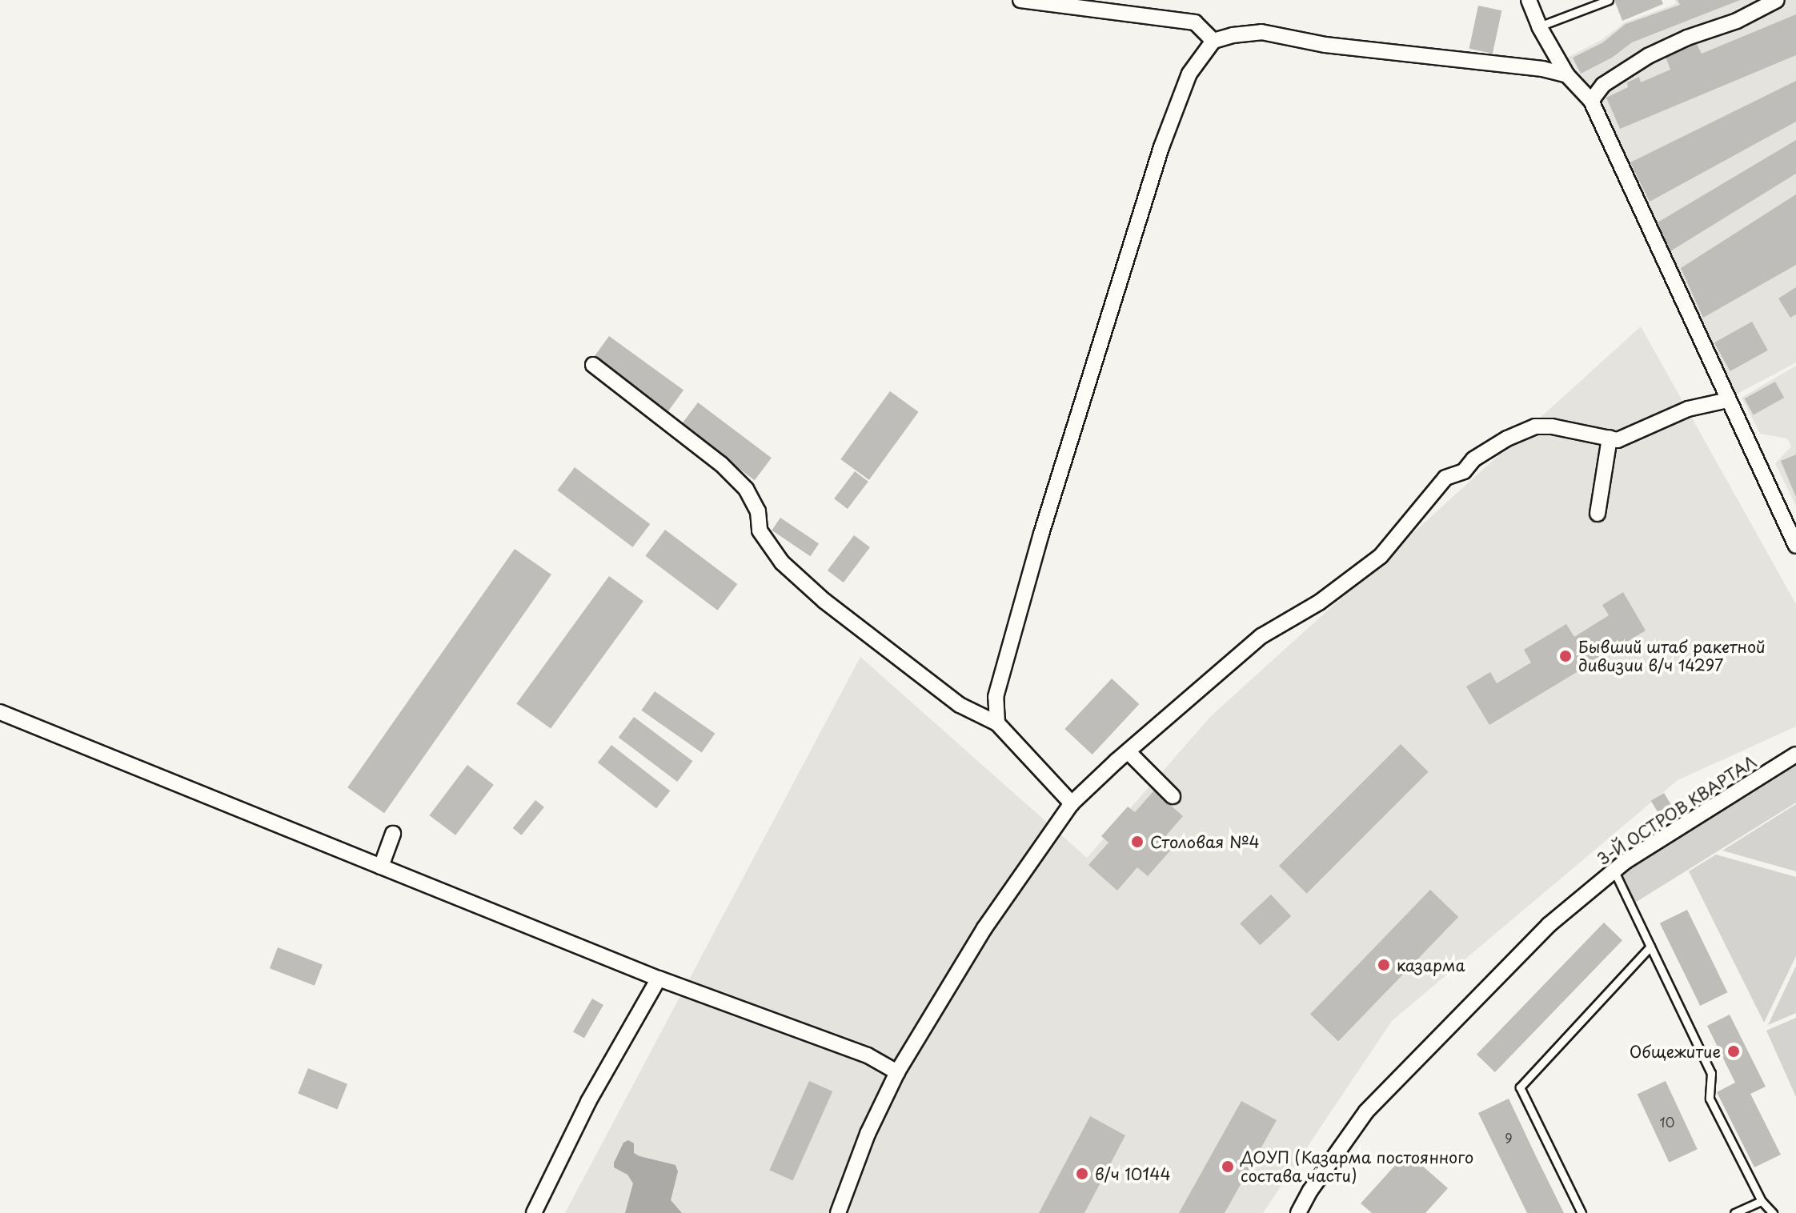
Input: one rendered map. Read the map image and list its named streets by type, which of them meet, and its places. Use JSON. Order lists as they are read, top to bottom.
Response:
{
  "streets": {
    "street": ["3-Й ОСТРОВ КВАРТАЛ"]
  },
  "places": [
    "Бывший штаб ракетной дивизии в/ч 14297",
    "Столовая №4",
    "казарма",
    "Общежитие",
    "ДОУП (Казарма постоянного состава части)",
    "в/ч 10144"
  ],
  "house_numbers": ["10", "9"]
}
